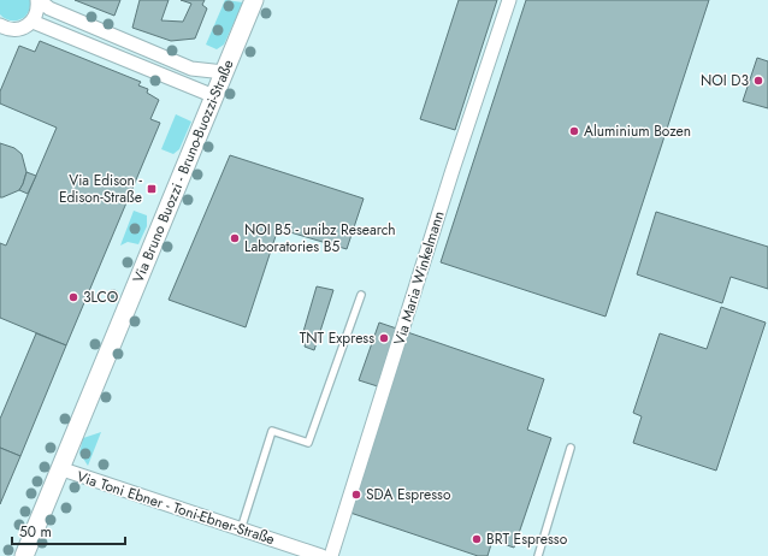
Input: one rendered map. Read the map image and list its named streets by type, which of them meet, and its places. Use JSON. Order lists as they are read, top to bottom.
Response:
{
  "streets": {
    "main road": ["Via Bruno Buozzi - Bruno-Buozzi-Straße"],
    "street": ["Via Maria Winkelmann", "Via Toni Ebner - Toni-Ebner-Straße"]
  },
  "crossings": [
    ["Via Bruno Buozzi - Bruno-Buozzi-Straße", "Via Toni Ebner - Toni-Ebner-Straße"]
  ],
  "places": {
    "other": [
      "NOI D3",
      "Aluminium Bozen",
      "NOI B5 - unibz Research Laboratories B5",
      "3LCO",
      "TNT Express",
      "SDA Espresso",
      "BRT Espresso"
    ],
    "transit": ["Via Edison - Edison-Straße"]
  },
  "scale_bar": "50 m"
}
